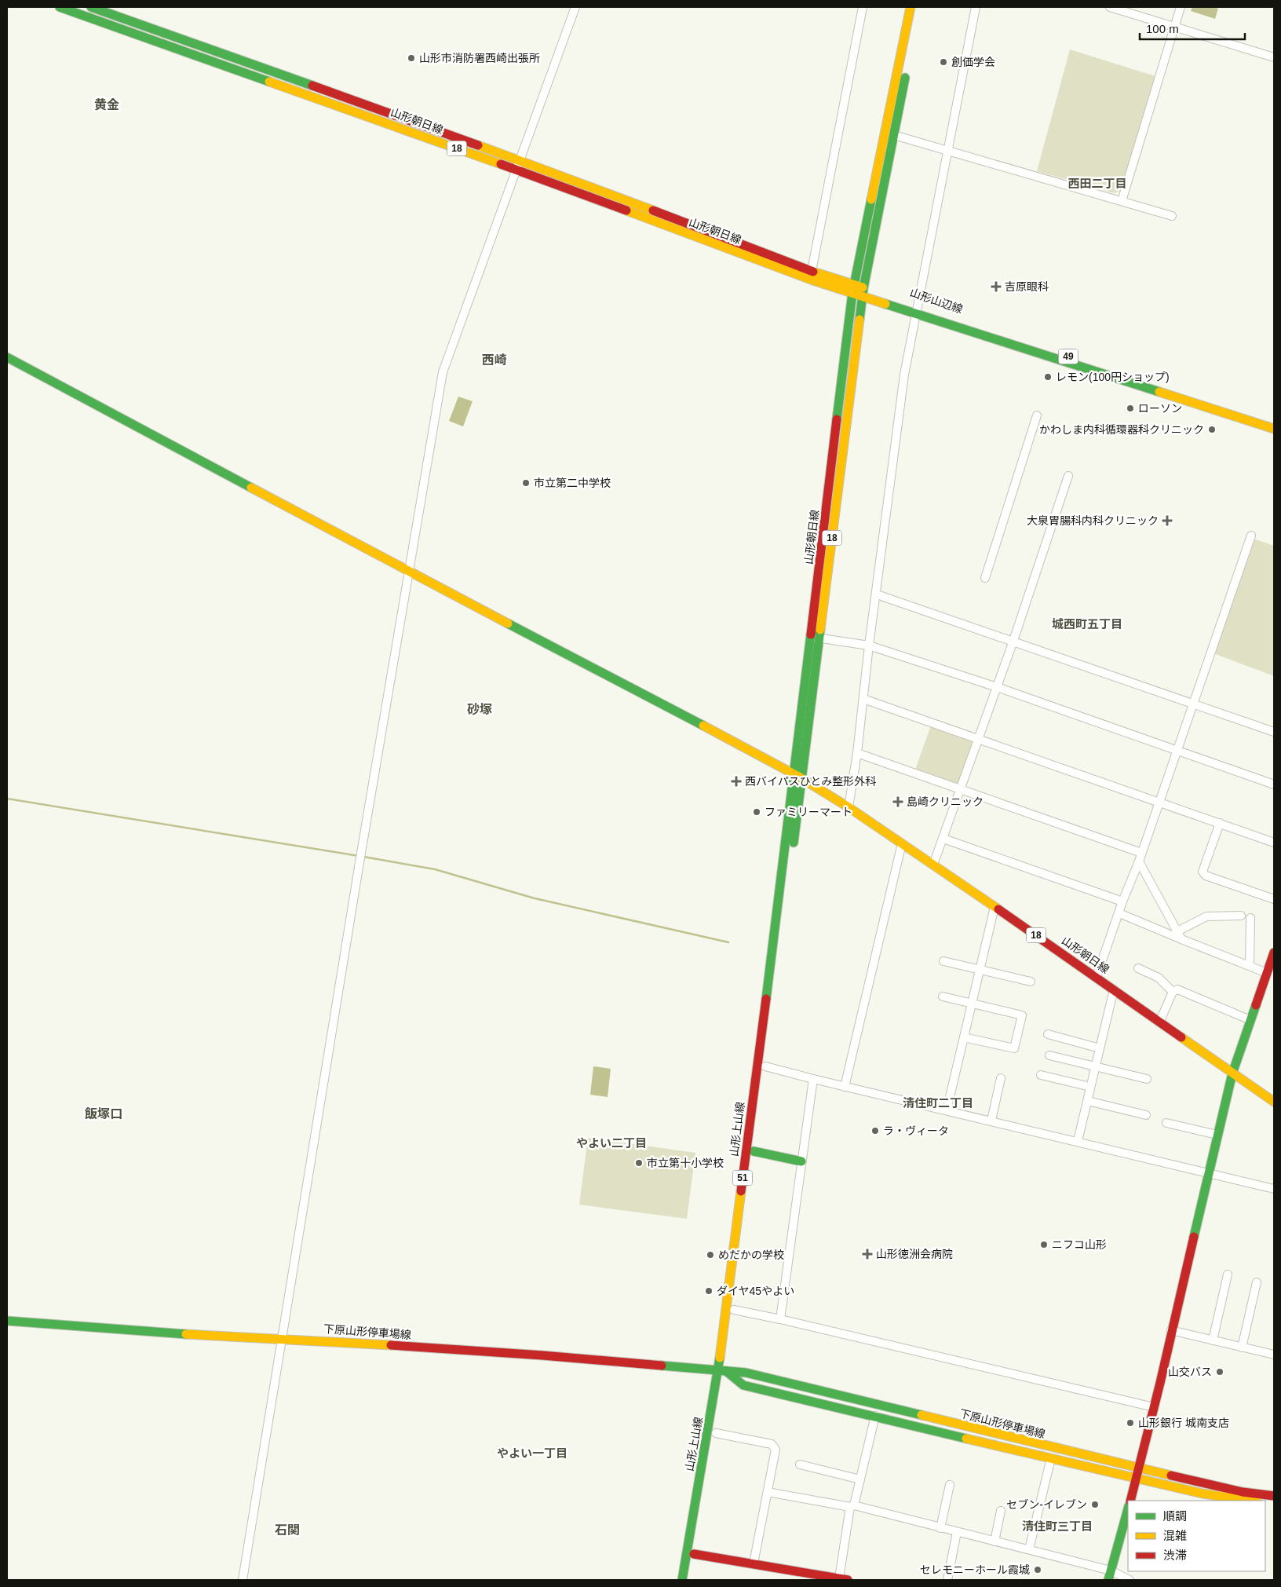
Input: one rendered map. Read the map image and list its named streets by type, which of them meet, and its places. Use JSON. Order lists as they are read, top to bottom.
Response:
{
  "streets": {
    "main road": [
      "山形朝日線",
      "18",
      "山形山辺線",
      "49",
      "山形上山線",
      "51",
      "下原山形停車場線"
    ]
  },
  "crossings": [
    ["山形朝日線", "山形山辺線"],
    ["山形朝日線", "山形上山線"],
    ["山形上山線", "下原山形停車場線"]
  ],
  "districts": [
    "黄金",
    "西田二丁目",
    "西崎",
    "城西町五丁目",
    "砂塚",
    "清住町二丁目",
    "飯塚口",
    "やよい二丁目",
    "やよい一丁目",
    "清住町三丁目",
    "石関"
  ],
  "places": {
    "other": [
      "山形市消防署西崎出張所",
      "創価学会",
      "レモン(100円ショップ)",
      "ローソン",
      "かわしま内科循環器科クリニック",
      "市立第二中学校",
      "ファミリーマート",
      "ラ・ヴィータ",
      "市立第十小学校",
      "ニフコ山形",
      "めだかの学校",
      "ダイヤ45やよい",
      "山交バス",
      "山形銀行 城南支店",
      "セブン-イレブン",
      "セレモニーホール霞城"
    ],
    "health": [
      "吉原眼科",
      "大泉胃腸科内科クリニック",
      "西バイパスひとみ整形外科",
      "島崎クリニック",
      "山形徳洲会病院"
    ]
  },
  "legend": ["順調", "混雑", "渋滞"],
  "scale_bar": "100 m"
}
